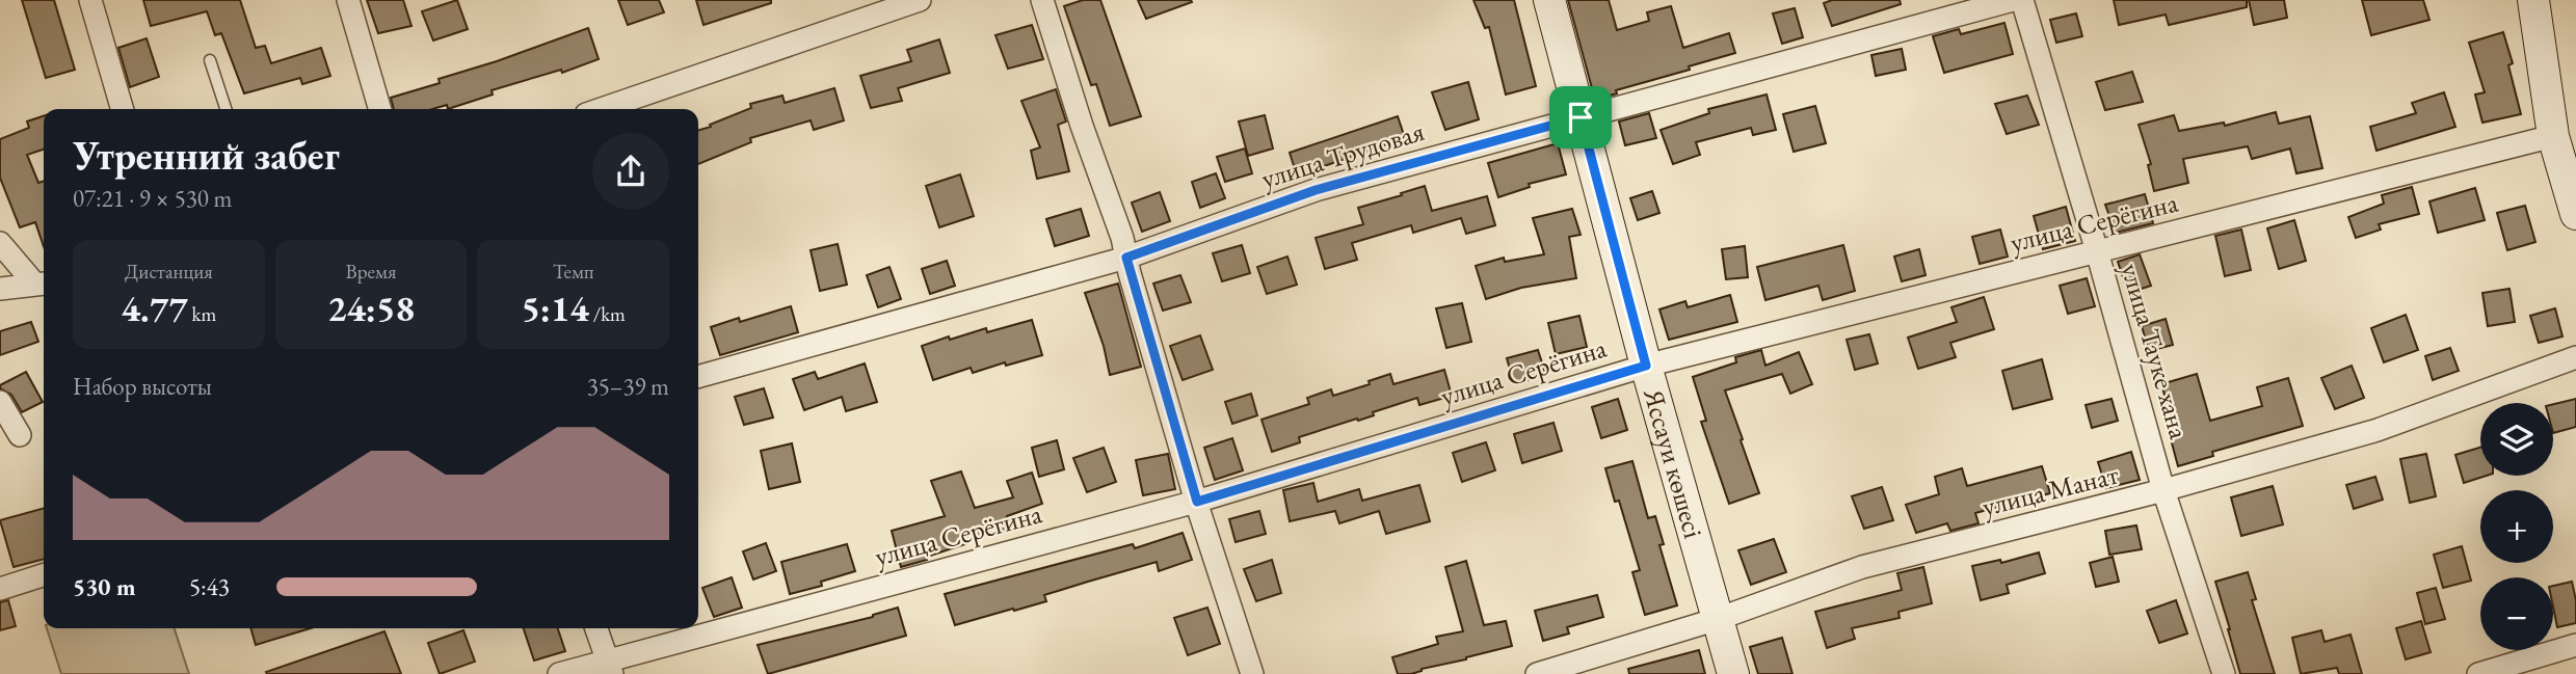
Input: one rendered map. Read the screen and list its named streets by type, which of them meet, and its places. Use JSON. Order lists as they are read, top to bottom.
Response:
{
  "streets": {
    "main road": ["Яссауи көшесі"],
    "street": [
      "улица Трудовая",
      "улица Серёгина",
      "улица Тауке хана",
      "улица Манат"
    ]
  },
  "crossings": [
    ["улица Трудовая", "Яссауи көшесі"],
    ["улица Серёгина", "улица Тауке хана"],
    ["улица Серёгина", "Яссауи көшесі"],
    ["улица Тауке хана", "улица Манат"],
    ["Яссауи көшесі", "улица Манат"]
  ],
  "page": {
    "heading": ["Утренний забег", "07:21 · 9 × 530 m"],
    "stats": [
      ["Дистанция", "4.77 km"],
      ["Время", "24:58"],
      ["Темп", "5:14 /km"]
    ],
    "chart": ["Набор высоты", "35–39 m"],
    "map_buttons": ["+", "−"],
    "list": [
      {
        "name": "530 m",
        "note": "5:43"
      }
    ]
  }
}
